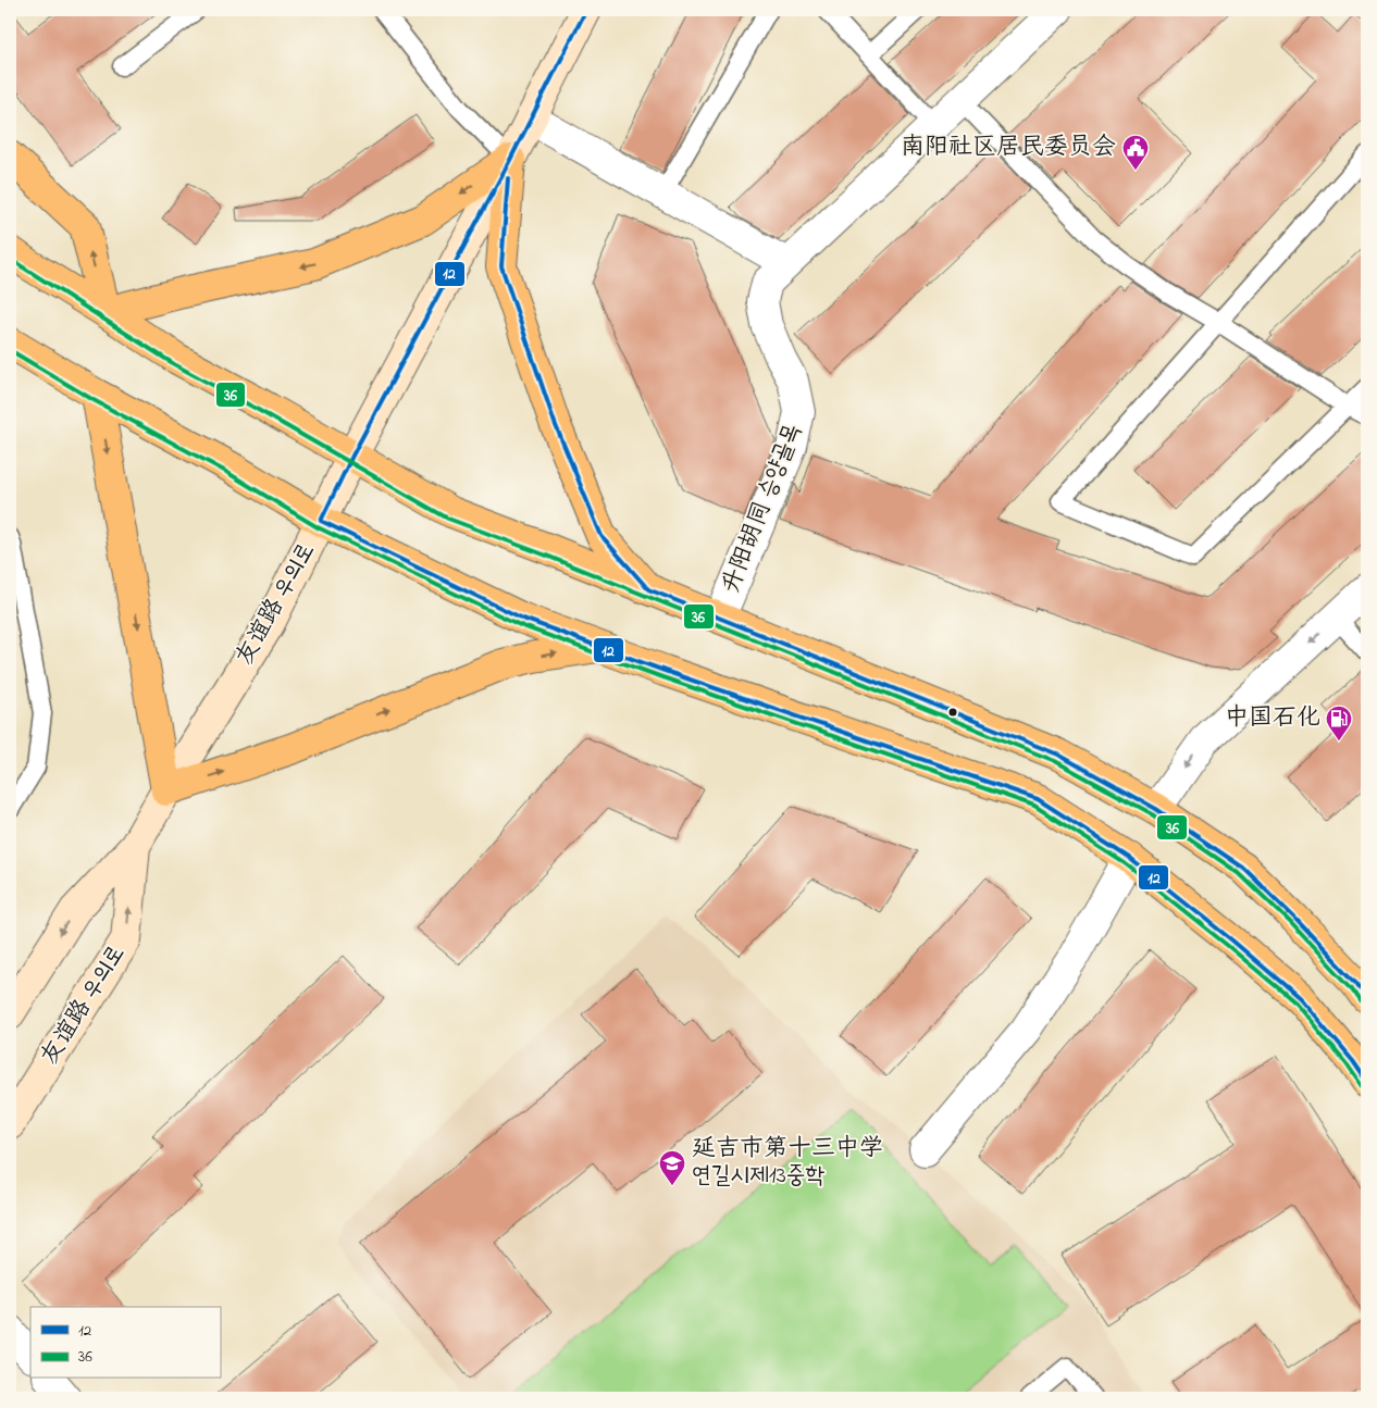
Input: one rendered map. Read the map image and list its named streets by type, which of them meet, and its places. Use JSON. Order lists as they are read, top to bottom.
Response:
{
  "streets": {
    "main road": ["友谊路 우의로"],
    "street": ["升阳胡同 승양골목"]
  },
  "places": {
    "public building": ["南阳社区居民委员会"],
    "fuel station": ["中国石化"],
    "school or university": ["延吉市第十三中学 연길시제13중학"]
  },
  "lines": ["transit line 12", "transit line 36"],
  "legend": ["12", "36"]
}
